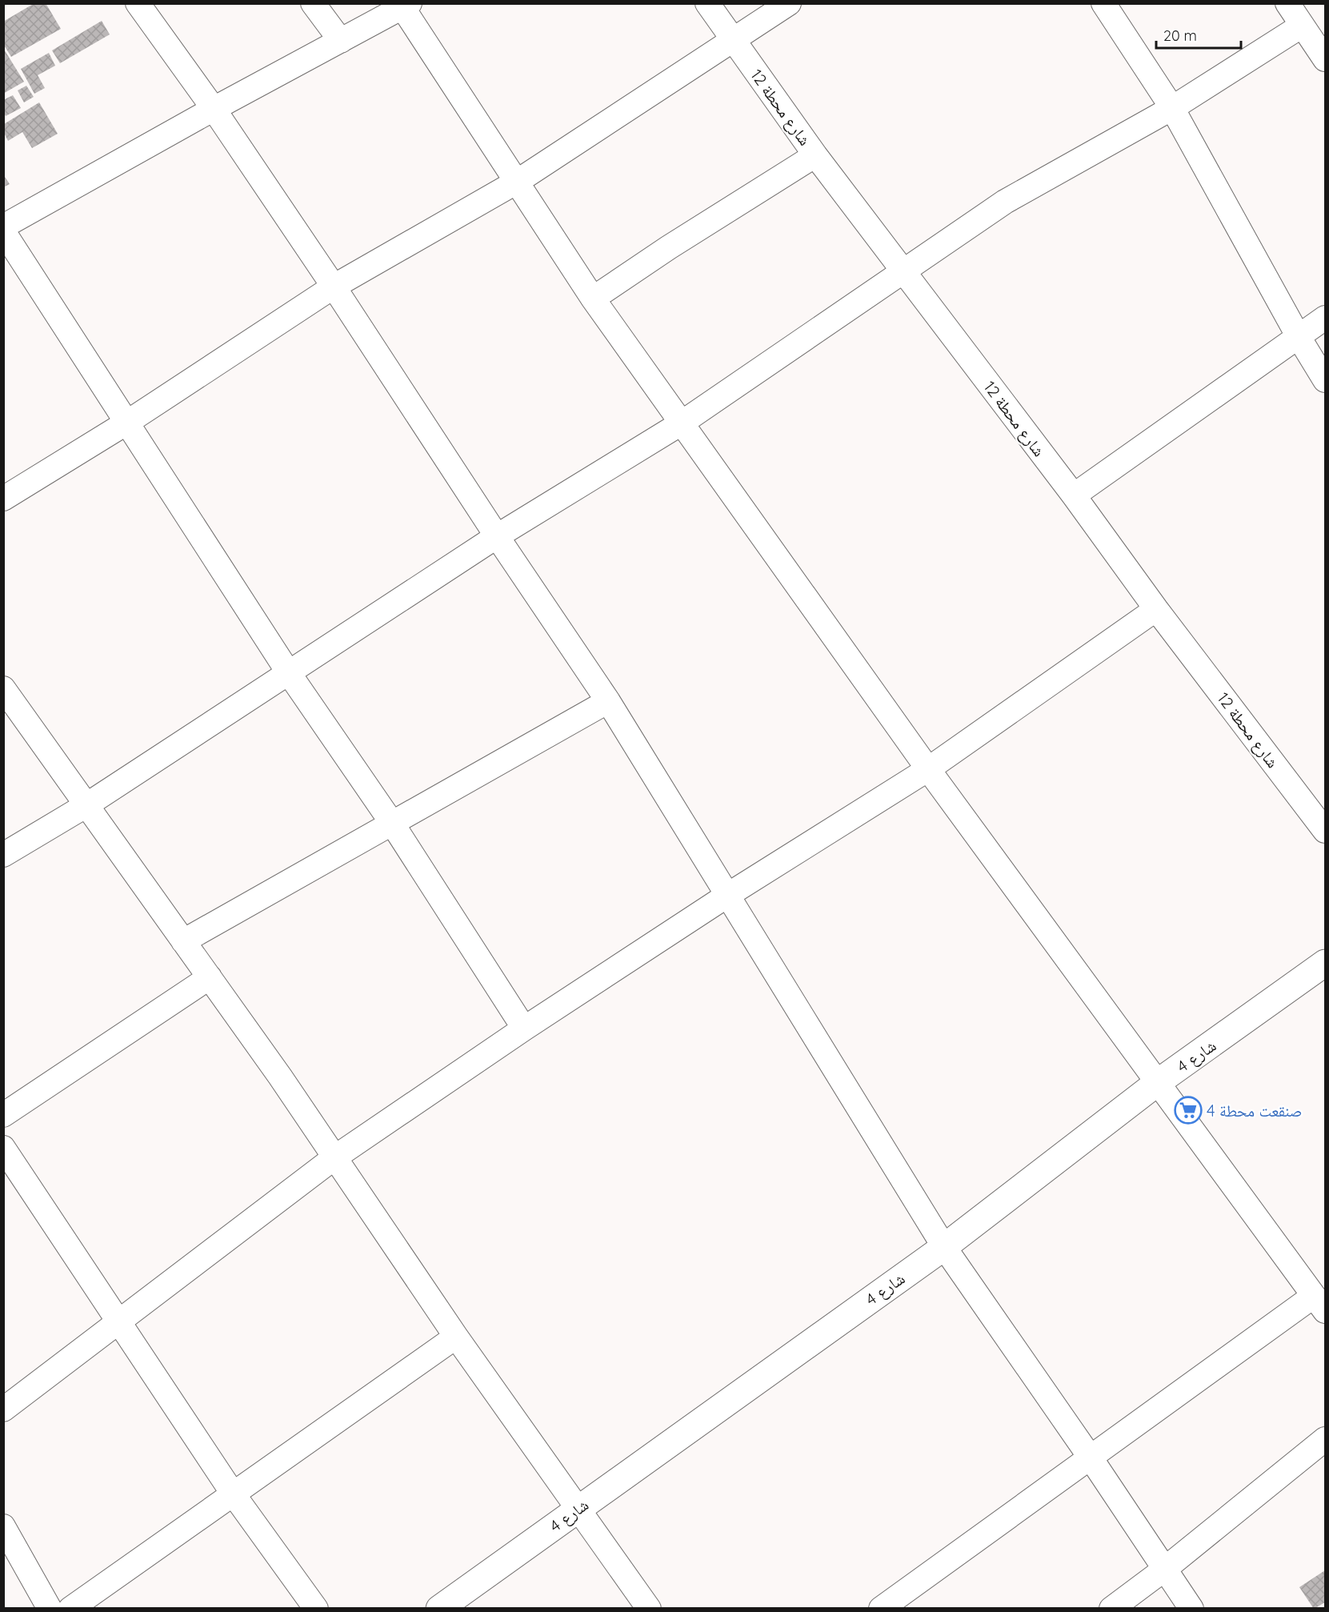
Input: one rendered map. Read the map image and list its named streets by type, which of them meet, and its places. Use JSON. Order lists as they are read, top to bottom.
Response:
{
  "streets": {
    "street": ["شارع محطة 12", "شارع 4"]
  },
  "places": {
    "supermarket": ["صنقعت محطة 4"]
  },
  "scale_bar": "20 m"
}
